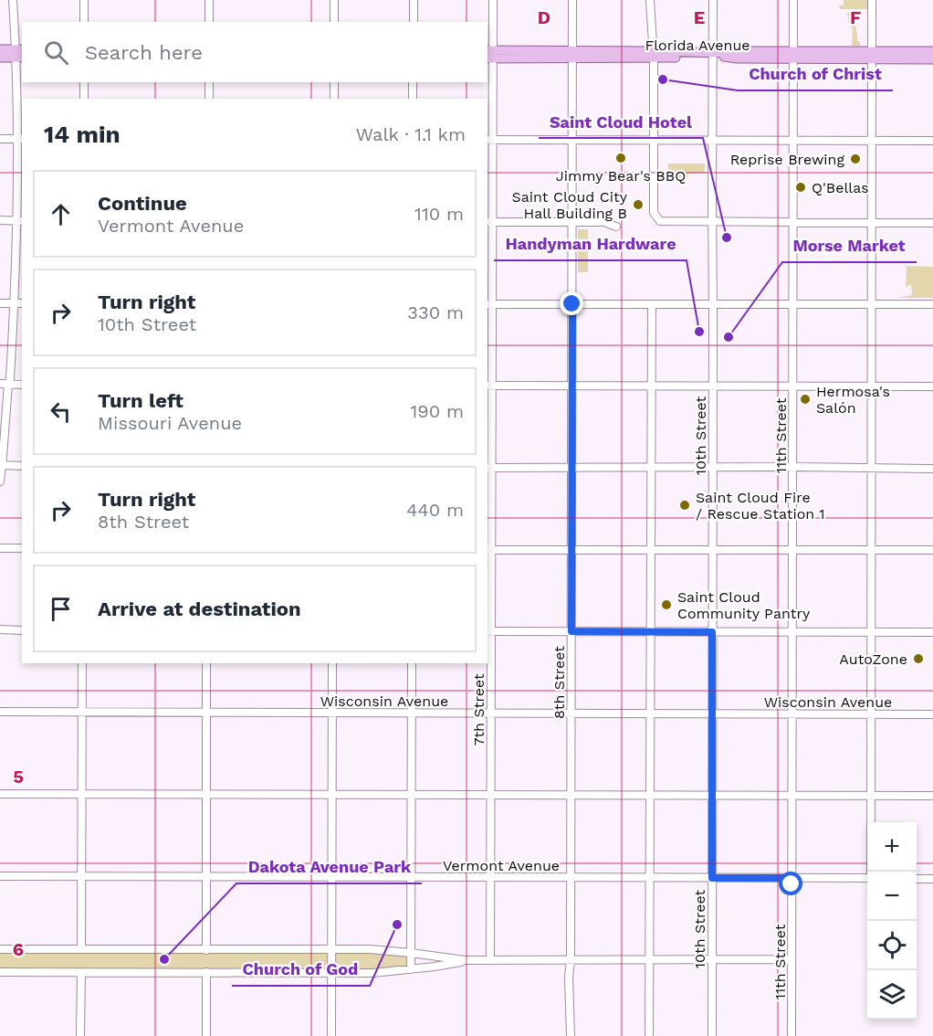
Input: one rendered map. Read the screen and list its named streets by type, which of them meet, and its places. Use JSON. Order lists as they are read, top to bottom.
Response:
{
  "streets": {
    "main road": ["Florida Avenue"],
    "street": [
      "10th Street",
      "11th Street",
      "8th Street",
      "Wisconsin Avenue",
      "7th Street",
      "Vermont Avenue"
    ]
  },
  "crossings": [
    ["Florida Avenue", "10th Street"],
    ["Florida Avenue", "11th Street"],
    ["Florida Avenue", "8th Street"],
    ["Florida Avenue", "7th Street"],
    ["10th Street", "Wisconsin Avenue"],
    ["10th Street", "Vermont Avenue"],
    ["11th Street", "Wisconsin Avenue"],
    ["11th Street", "Vermont Avenue"],
    ["8th Street", "Wisconsin Avenue"],
    ["8th Street", "Vermont Avenue"],
    ["Wisconsin Avenue", "7th Street"],
    ["7th Street", "Vermont Avenue"]
  ],
  "places": [
    "Church of Christ",
    "Jimmy Bear's BBQ",
    "Reprise Brewing",
    "Q'Bellas",
    "Saint Cloud City Hall Building B",
    "Saint Cloud Hotel",
    "Handyman Hardware",
    "Morse Market",
    "Hermosa's Salón",
    "Saint Cloud Fire / Rescue Station 1",
    "Saint Cloud Community Pantry",
    "AutoZone",
    "Church of God",
    "Dakota Avenue Park"
  ],
  "page": {
    "search": "Search here",
    "heading": ["14 min", "Walk · 1.1 km"],
    "list": [
      ["Continue", "Vermont Avenue", "110 m"],
      ["Turn right", "10th Street", "330 m"],
      ["Turn left", "Missouri Avenue", "190 m"],
      ["Turn right", "8th Street", "440 m"],
      "Arrive at destination"
    ],
    "map_buttons": ["+", "−"]
  },
  "grid": {
    "columns": ["D", "E", "F"],
    "rows": ["5", "6"]
  }
}
